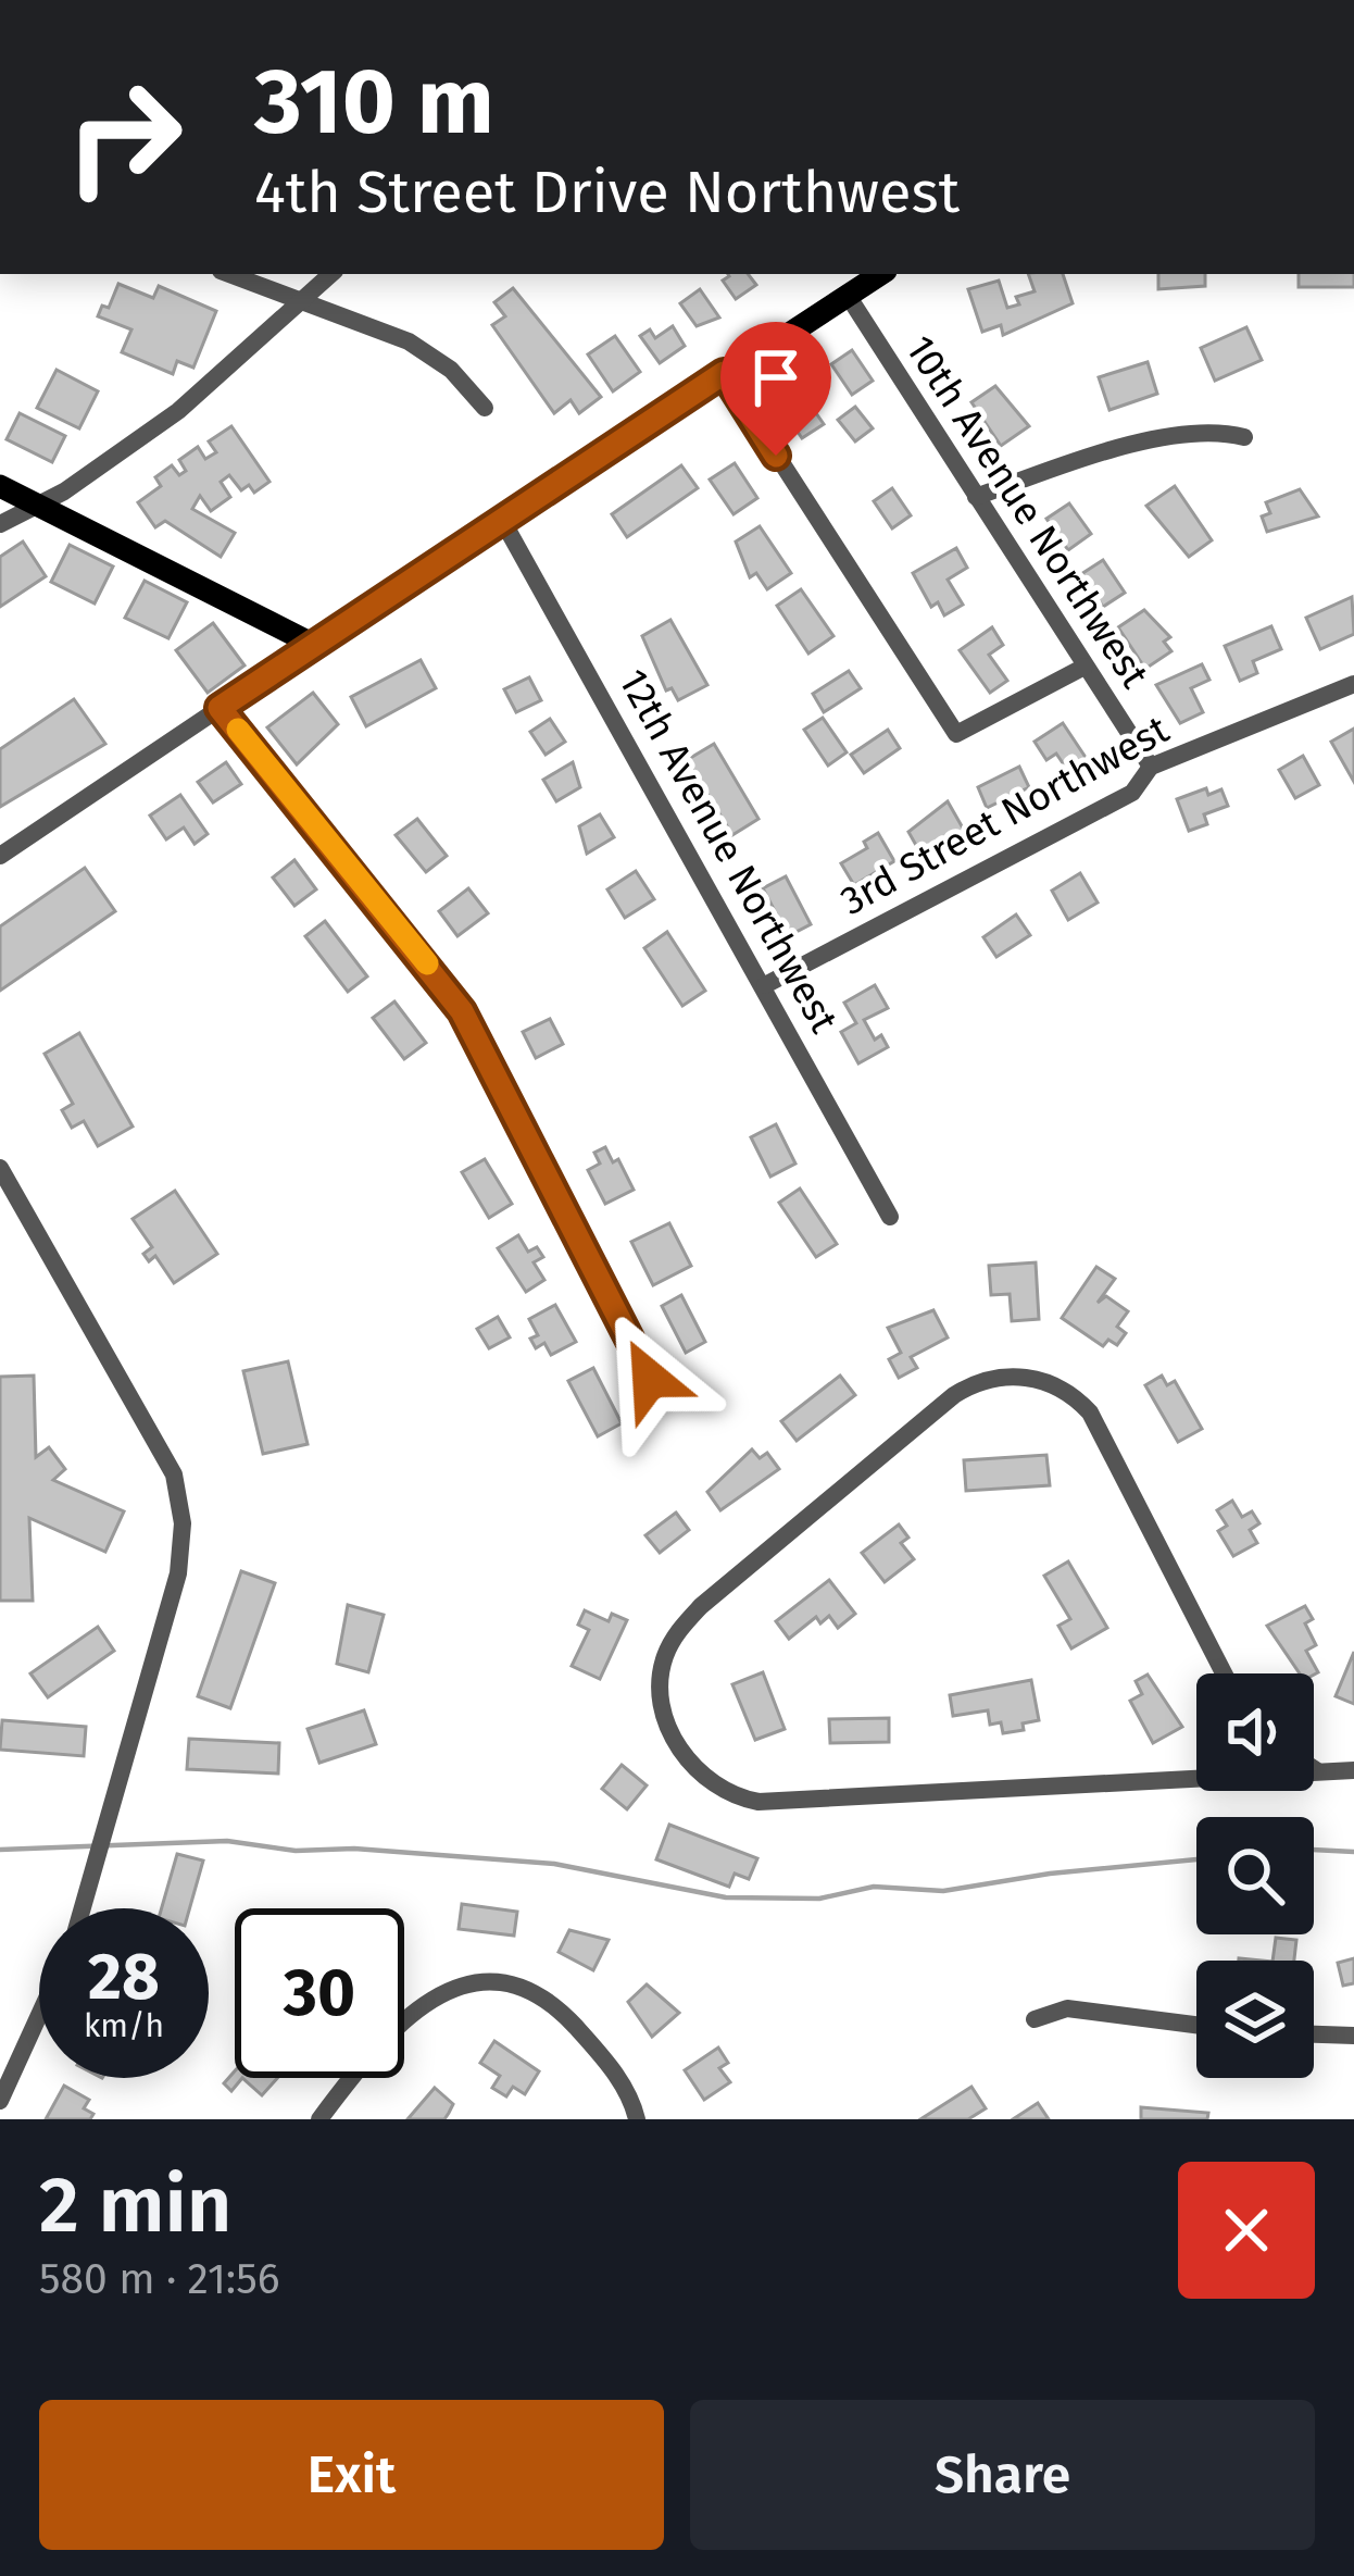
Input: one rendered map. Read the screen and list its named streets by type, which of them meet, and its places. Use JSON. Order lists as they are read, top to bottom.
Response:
{
  "streets": {
    "street": ["10th Avenue Northwest", "3rd Street Northwest", "12th Avenue Northwest"]
  },
  "crossings": [
    ["10th Avenue Northwest", "3rd Street Northwest"],
    ["3rd Street Northwest", "12th Avenue Northwest"]
  ],
  "page": {
    "turn": ["310 m", "4th Street Drive Northwest"],
    "speed": "28 km/h",
    "limit": "30",
    "heading": ["2 min", "580 m · 21:56"],
    "buttons": ["Exit", "Share"]
  }
}
